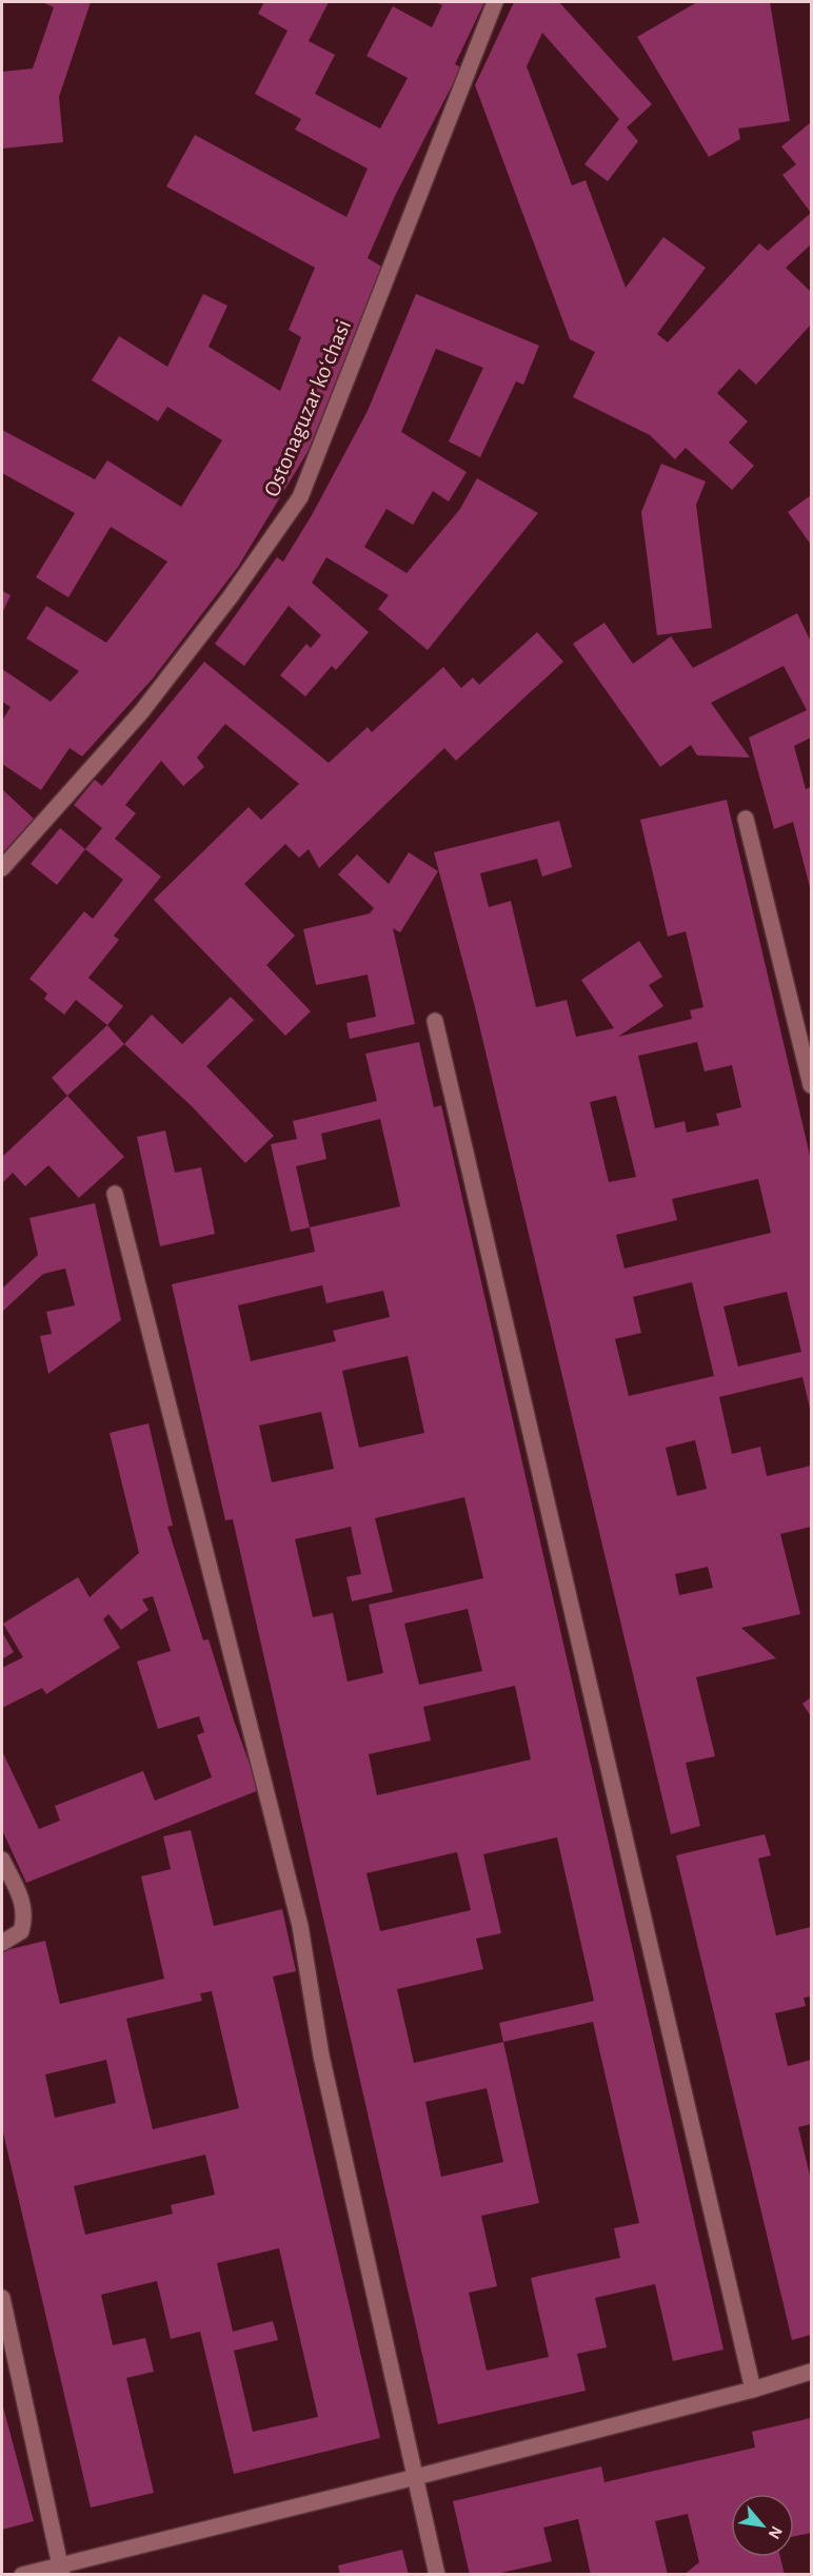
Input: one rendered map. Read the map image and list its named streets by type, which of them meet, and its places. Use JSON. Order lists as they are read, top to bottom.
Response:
{
  "streets": {
    "street": ["Ostonaguzar koʻchasi"]
  },
  "north": "bottom right"
}
